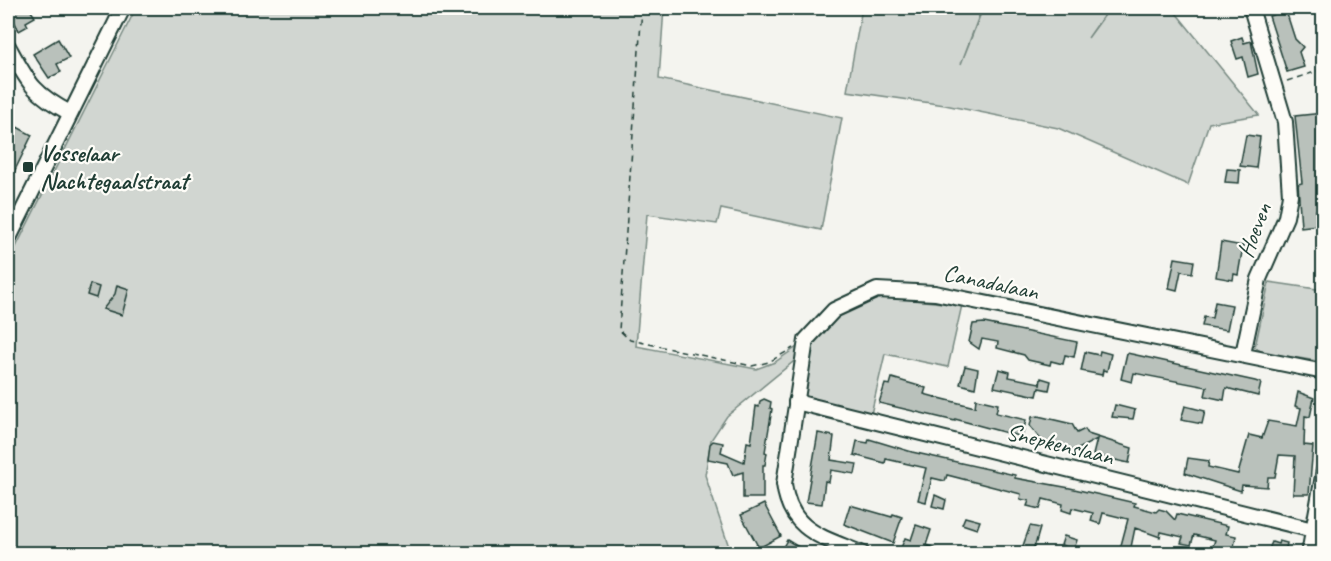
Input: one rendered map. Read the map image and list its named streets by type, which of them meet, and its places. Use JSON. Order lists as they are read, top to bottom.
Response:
{
  "streets": {
    "street": ["Hoeven", "Canadalaan", "Snepkenslaan"]
  },
  "crossings": [
    ["Hoeven", "Canadalaan"]
  ],
  "places": {
    "transit": ["Vosselaar Nachtegaalstraat"]
  }
}
